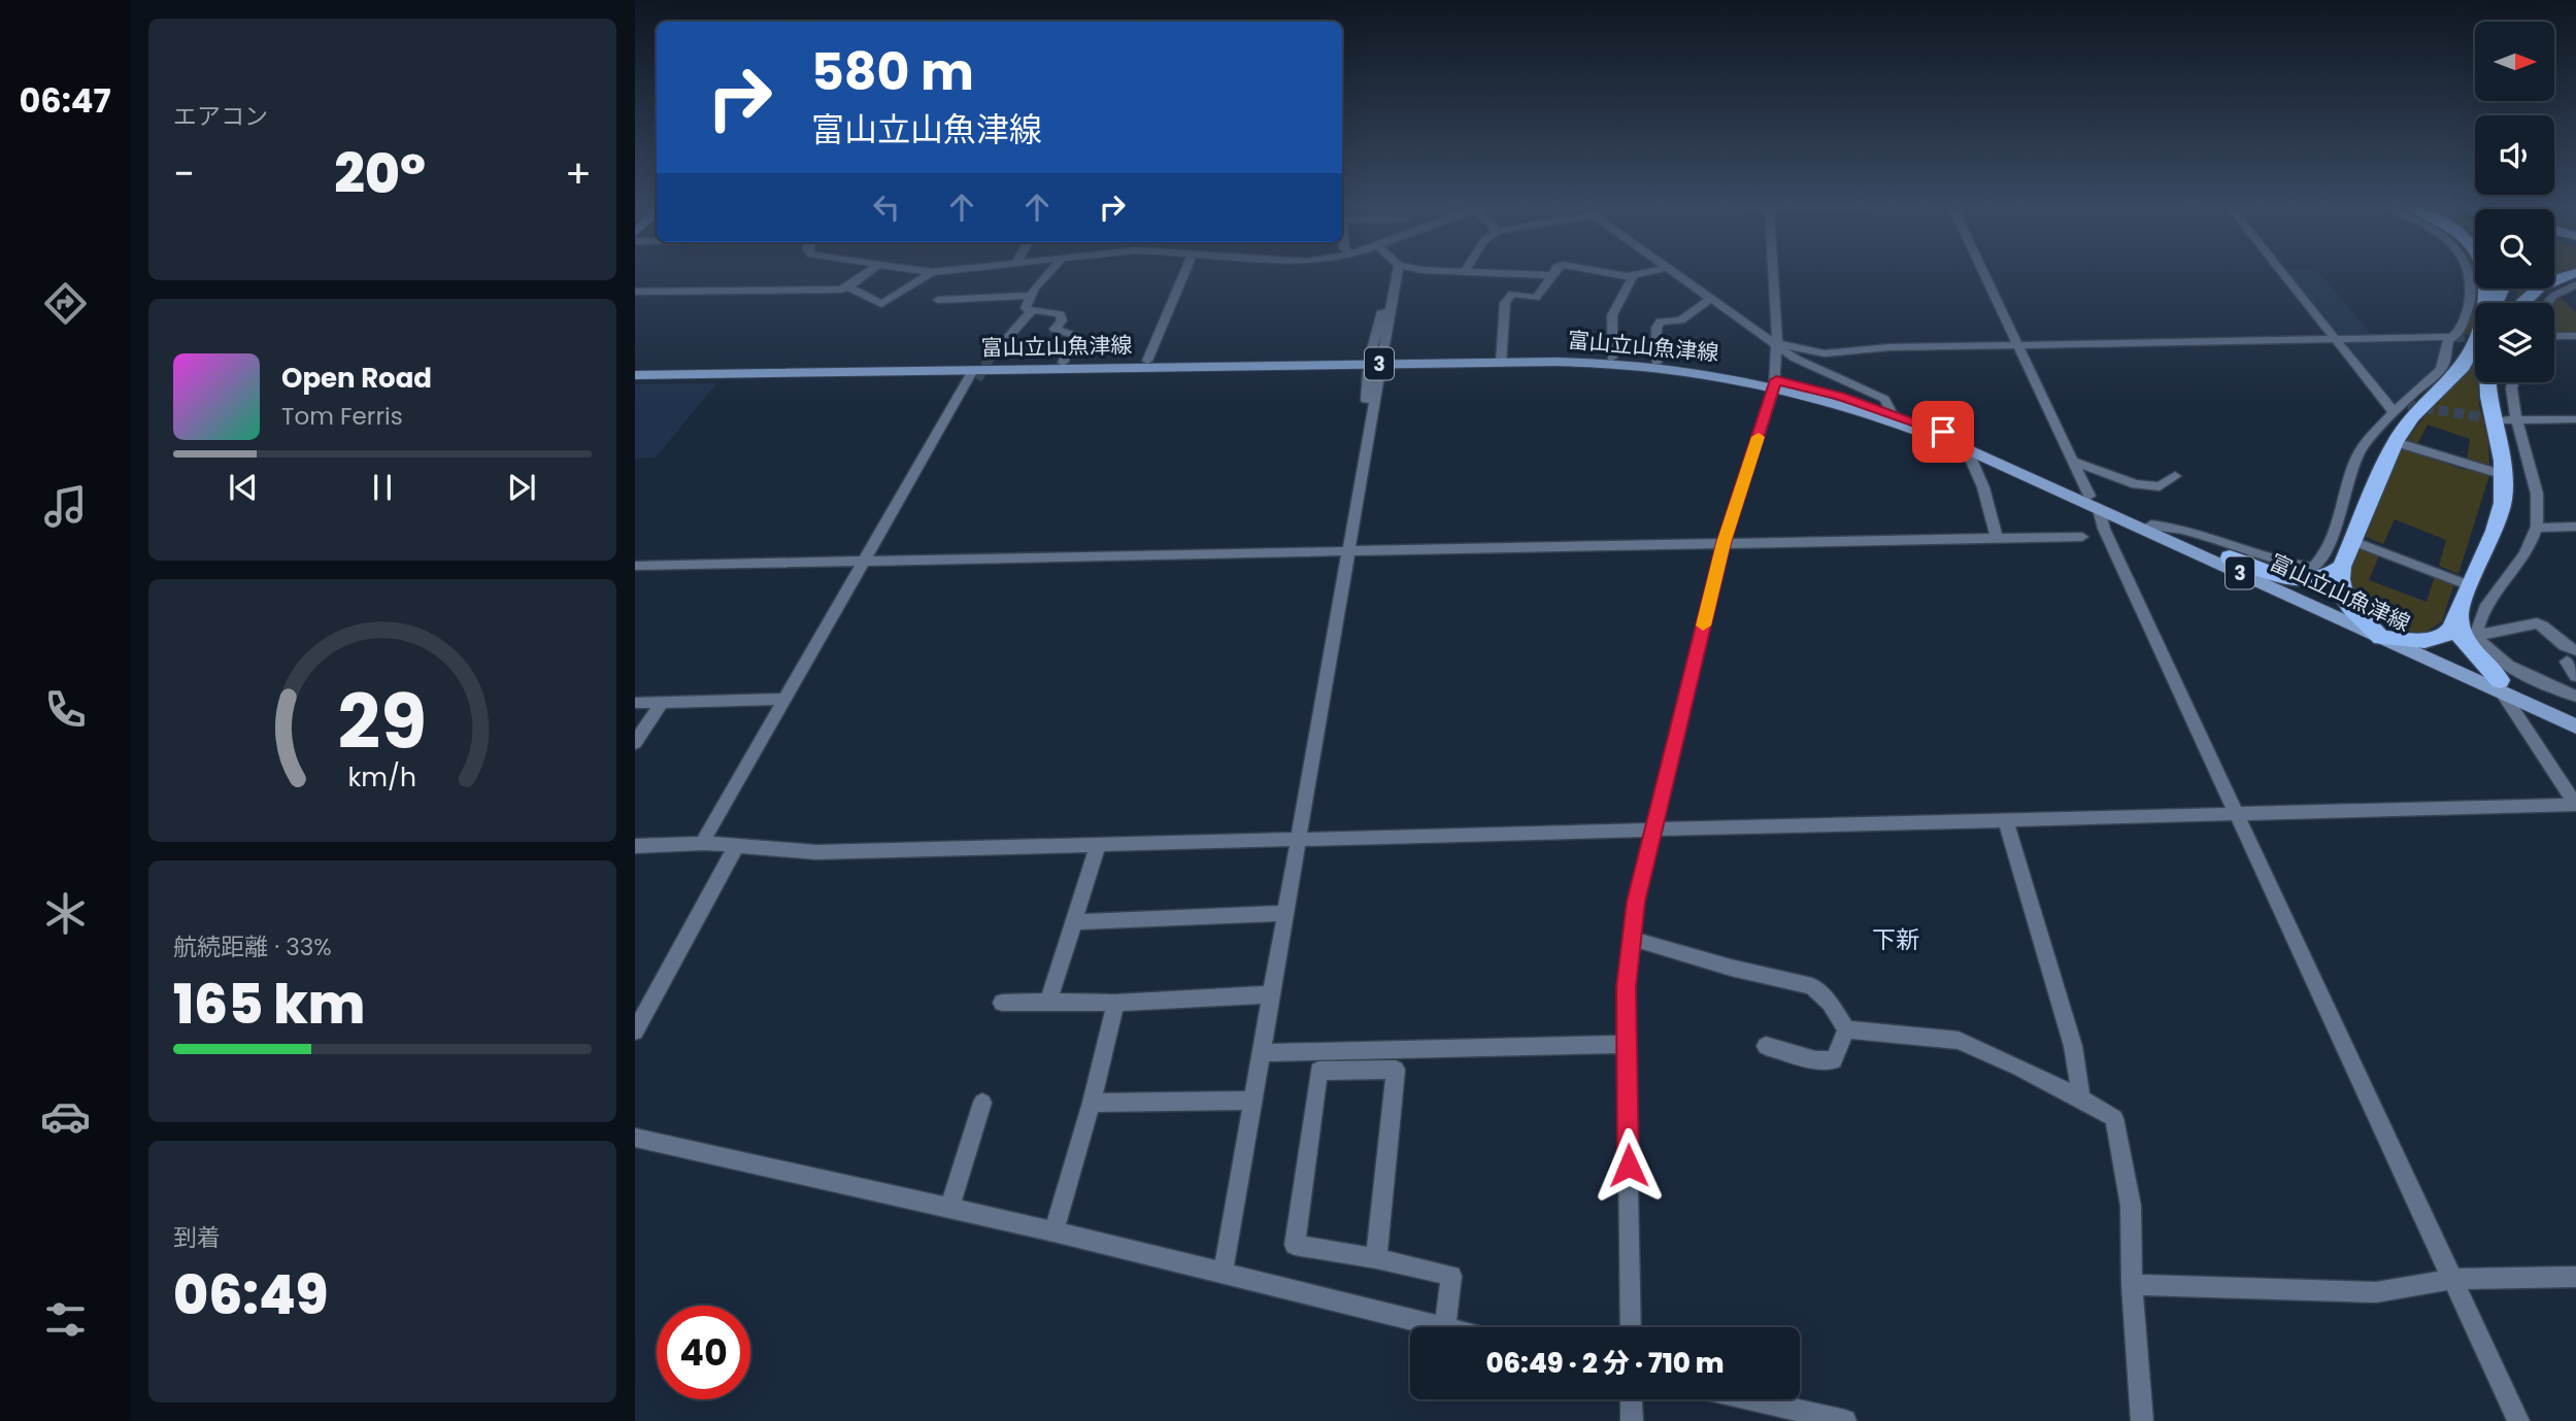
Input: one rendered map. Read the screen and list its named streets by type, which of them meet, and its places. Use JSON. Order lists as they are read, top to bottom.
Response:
{
  "streets": {
    "main road": ["富山立山魚津線", "3"]
  },
  "districts": ["下新"],
  "north": "right",
  "page": {
    "tabs": "06:47",
    "tile": [
      "エアコン",
      ["航続距離 · 33%", "165 km"],
      ["到着", "06:49"]
    ],
    "turn": ["580 m", "富山立山魚津線"],
    "heat": ["−", "20°", "+"],
    "song": ["Open Road", "Tom Ferris"],
    "limit": "40",
    "trip": "06:49 · 2 分 · 710 m",
    "gauge": ["29", "km/h"]
  }
}
